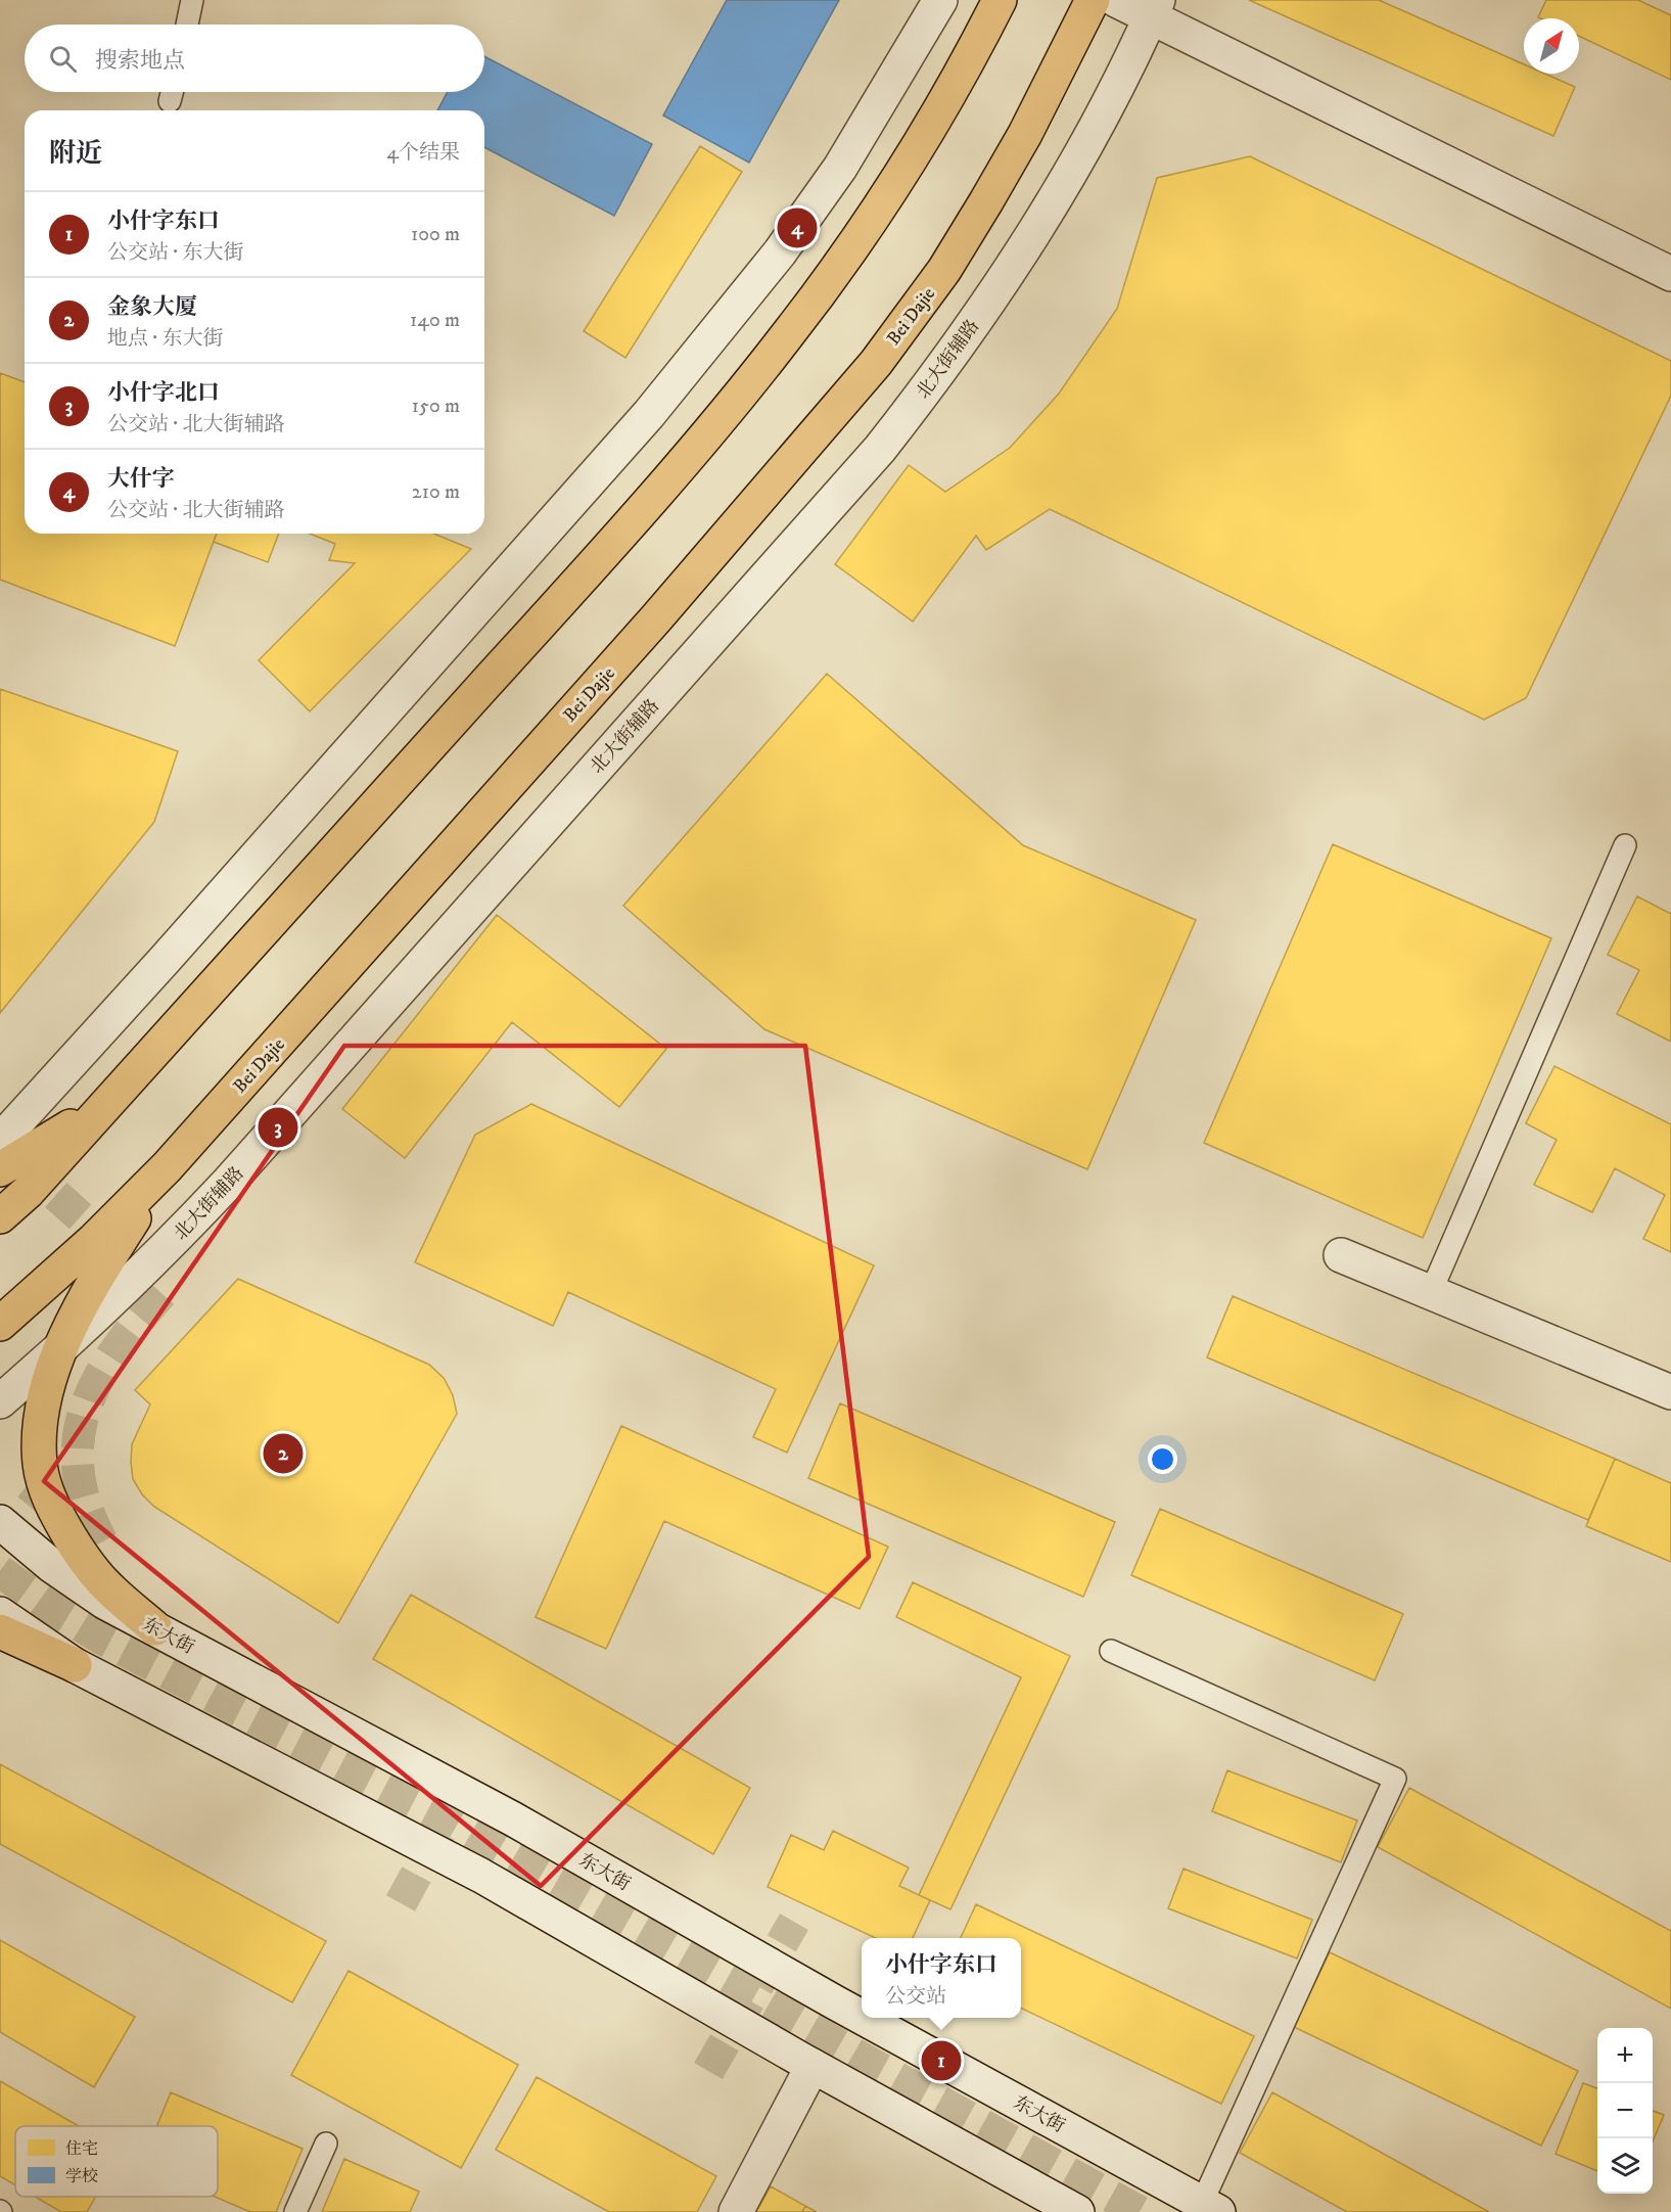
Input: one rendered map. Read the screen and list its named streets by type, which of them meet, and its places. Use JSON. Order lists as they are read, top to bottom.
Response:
{
  "streets": {
    "main road": ["Bei Dajie"],
    "street": ["北大街辅路", "东大街"]
  },
  "legend": ["住宅", "学校"],
  "north": "top right",
  "page": {
    "search": "搜索地点",
    "heading": ["附近", "4个结果"],
    "list": [
      {
        "mark": "1",
        "name": "小什字东口",
        "note": "公交站 · 东大街",
        "value": "100 m"
      },
      {
        "mark": "2",
        "name": "金象大厦",
        "note": "地点 · 东大街",
        "value": "140 m"
      },
      {
        "mark": "3",
        "name": "小什字北口",
        "note": "公交站 · 北大街辅路",
        "value": "150 m"
      },
      {
        "mark": "4",
        "name": "大什字",
        "note": "公交站 · 北大街辅路",
        "value": "210 m"
      }
    ],
    "pins": [
      "4",
      "3",
      "2",
      "1"
    ],
    "popup": ["小什字东口", "公交站"],
    "map_buttons": ["+", "−"]
  }
}
